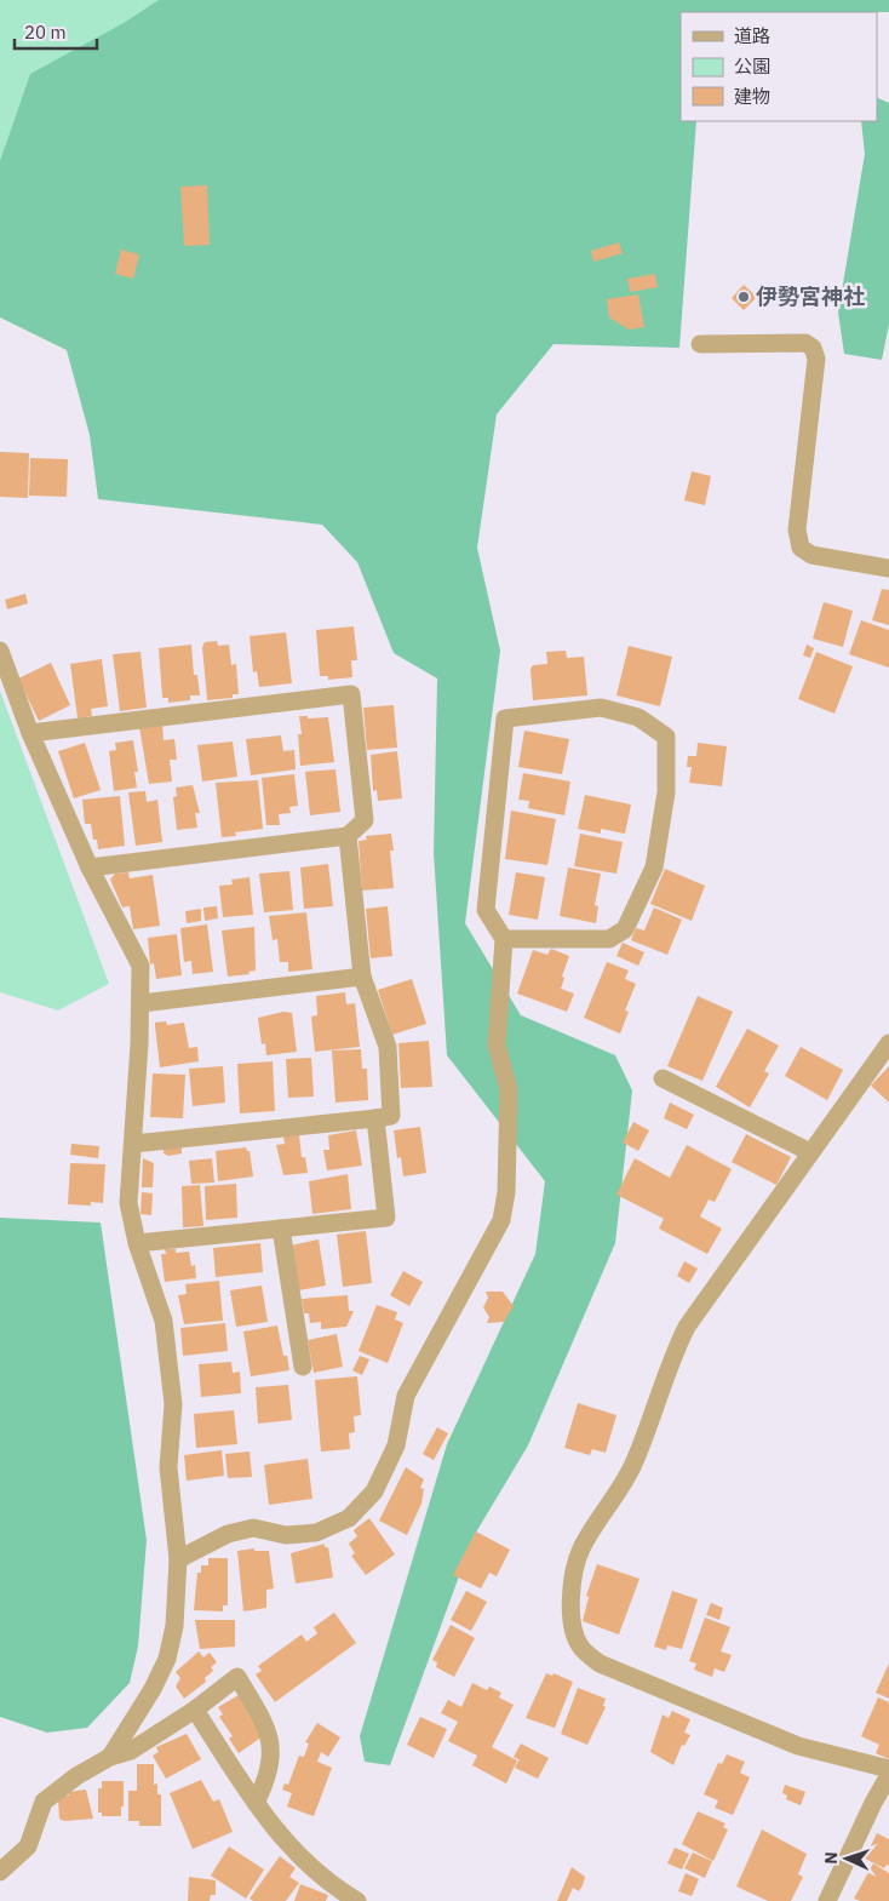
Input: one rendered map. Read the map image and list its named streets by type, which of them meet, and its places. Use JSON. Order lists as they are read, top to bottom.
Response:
{
  "places": ["伊勢宮神社"],
  "legend": ["道路", "公園", "建物"],
  "scale_bar": "20 m",
  "north": "left"
}
